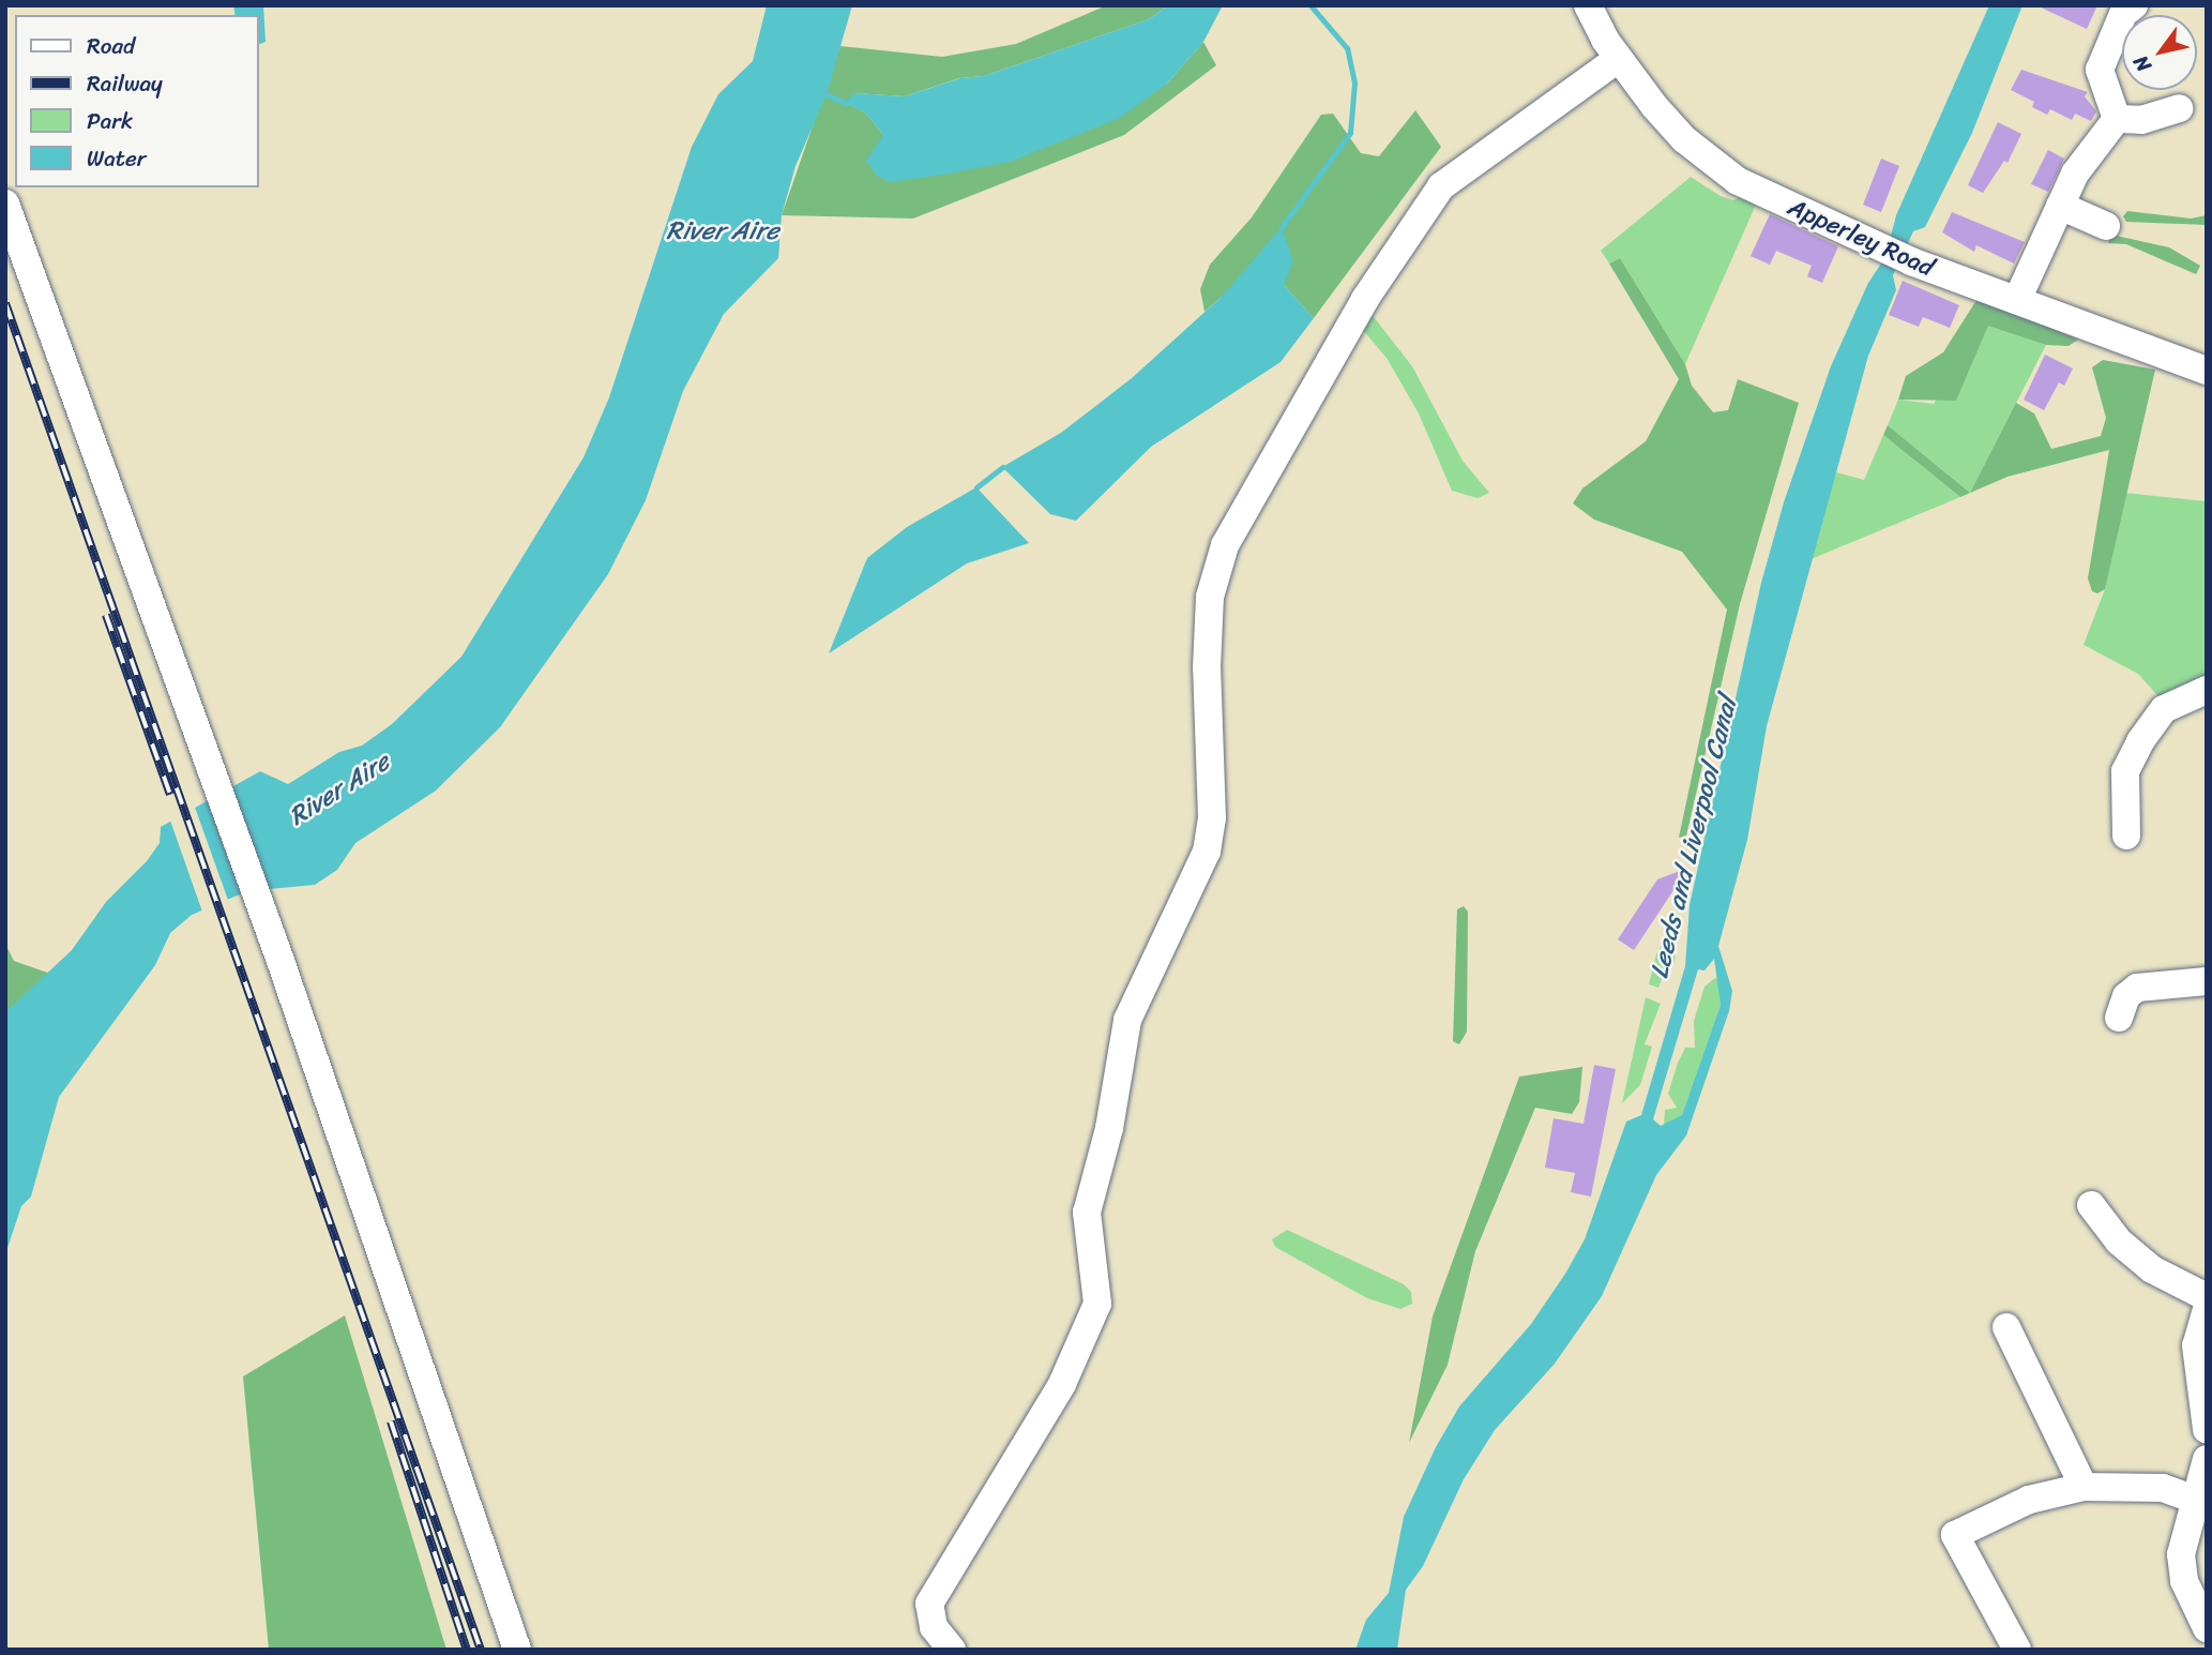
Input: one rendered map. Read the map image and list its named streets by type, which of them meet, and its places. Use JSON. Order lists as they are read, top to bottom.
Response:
{
  "streets": {
    "street": ["Apperley Road"]
  },
  "water": ["River Aire", "Leeds and Liverpool Canal"],
  "legend": [
    "Road",
    "Railway",
    "Park",
    "Water"
  ],
  "north": "bottom left"
}
